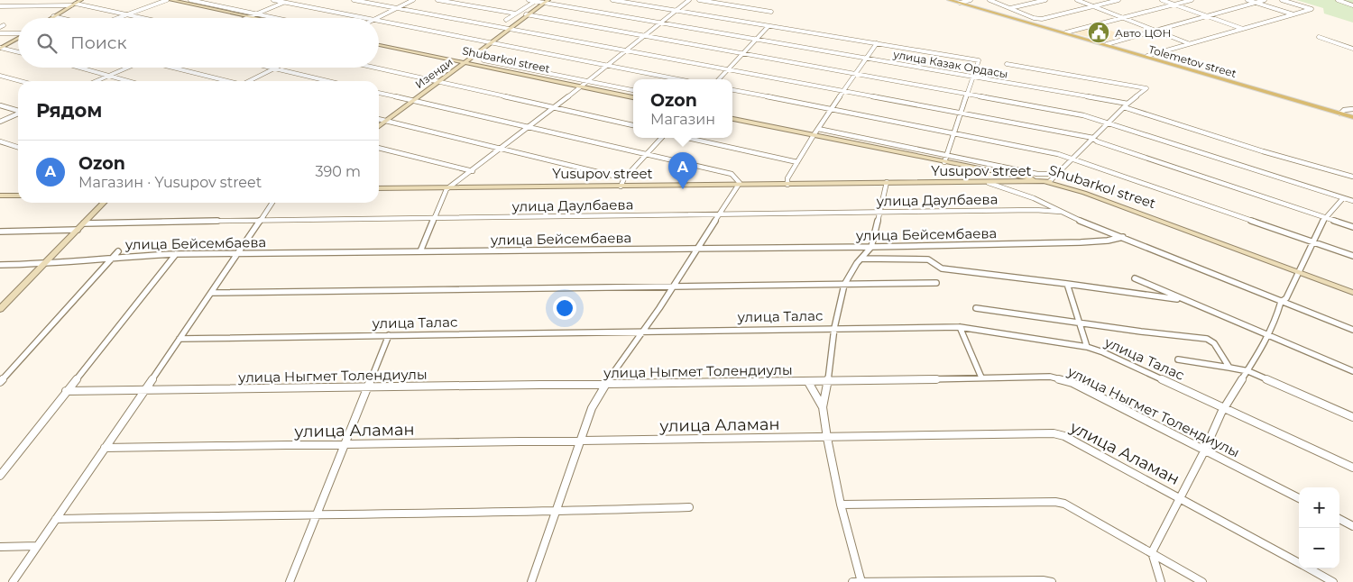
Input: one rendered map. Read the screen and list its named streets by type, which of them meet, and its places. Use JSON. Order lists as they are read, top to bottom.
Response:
{
  "streets": {
    "main road": ["Tolemetov street"],
    "street": [
      "Shubarkol street",
      "улица Казак Ордасы",
      "Изенди",
      "Yusupov street",
      "улица Даулбаева",
      "улица Бейсембаева",
      "улица Талас",
      "улица Ныгмет Толендиулы",
      "улица Аламан"
    ]
  },
  "crossings": [
    ["Shubarkol street", "Изенди"],
    ["Shubarkol street", "Yusupov street"],
    ["улица Казак Ордасы", "Изенди"]
  ],
  "places": {
    "public building": ["Авто ЦОН"]
  },
  "page": {
    "search": "Поиск",
    "popup": ["Ozon", "Магазин"],
    "heading": "Рядом",
    "list": [
      {
        "mark": "A",
        "name": "Ozon",
        "note": "Магазин · Yusupov street",
        "value": "390 m"
      }
    ],
    "pins": "A",
    "map_buttons": ["+", "−"]
  }
}
